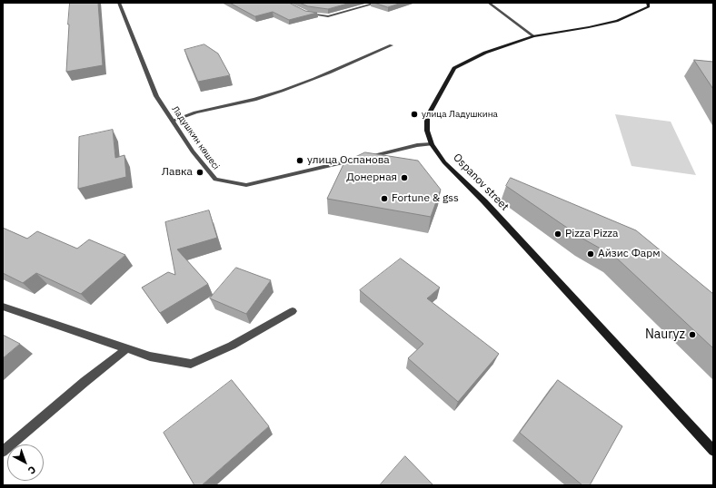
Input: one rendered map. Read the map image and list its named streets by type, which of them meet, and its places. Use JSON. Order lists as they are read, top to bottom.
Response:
{
  "streets": {
    "street": ["Ладушкин көшесі", "Ospanov street"]
  },
  "places": [
    "улица Ладушкина",
    "улица Оспанова",
    "Лавка",
    "Донерная",
    "Fortune & gss",
    "Pizza Pizza",
    "Айзис Фарм",
    "Nauryz"
  ],
  "north": "bottom right"
}
